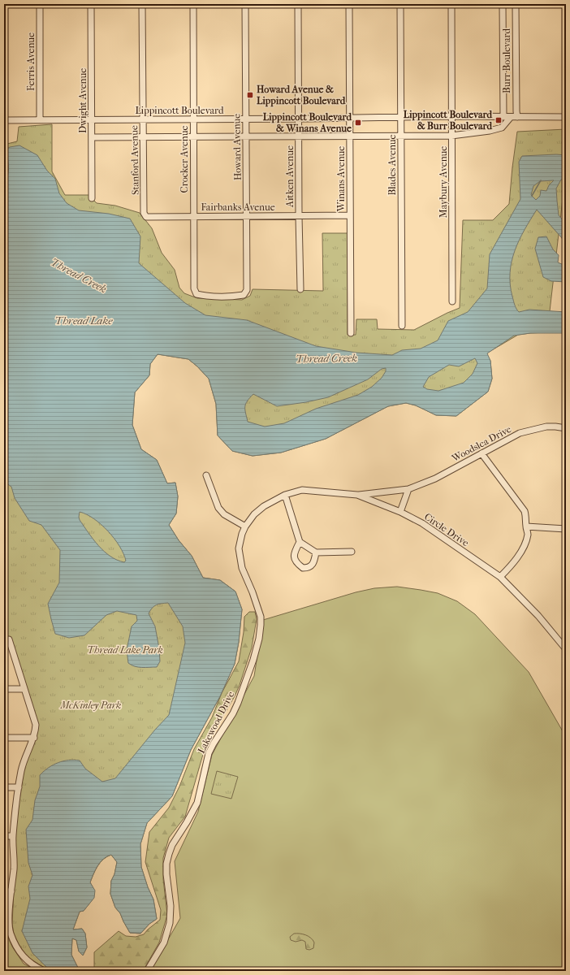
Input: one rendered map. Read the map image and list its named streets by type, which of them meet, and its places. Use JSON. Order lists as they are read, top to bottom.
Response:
{
  "streets": {
    "street": [
      "Burr Boulevard",
      "Ferris Avenue",
      "Dwight Avenue",
      "Lippincott Boulevard",
      "Howard Avenue",
      "Crocker Avenue",
      "Stanford Avenue",
      "Blades Avenue",
      "Aitken Avenue",
      "Winans Avenue",
      "Maybury Avenue",
      "Fairbanks Avenue",
      "Woodslea Drive",
      "Circle Drive",
      "Lakewood Drive"
    ]
  },
  "crossings": [
    ["Burr Boulevard", "Lippincott Boulevard"],
    ["Ferris Avenue", "Lippincott Boulevard"],
    ["Dwight Avenue", "Lippincott Boulevard"],
    ["Lippincott Boulevard", "Howard Avenue"],
    ["Lippincott Boulevard", "Crocker Avenue"],
    ["Lippincott Boulevard", "Stanford Avenue"],
    ["Lippincott Boulevard", "Blades Avenue"],
    ["Lippincott Boulevard", "Aitken Avenue"],
    ["Lippincott Boulevard", "Winans Avenue"],
    ["Lippincott Boulevard", "Maybury Avenue"],
    ["Howard Avenue", "Crocker Avenue"],
    ["Howard Avenue", "Fairbanks Avenue"],
    ["Crocker Avenue", "Fairbanks Avenue"],
    ["Stanford Avenue", "Fairbanks Avenue"],
    ["Aitken Avenue", "Fairbanks Avenue"],
    ["Winans Avenue", "Fairbanks Avenue"],
    ["Woodslea Drive", "Circle Drive"],
    ["Circle Drive", "Lakewood Drive"]
  ],
  "water": ["Thread Creek", "Thread Lake"],
  "parks": ["Thread Lake Park", "McKinley Park"],
  "places": {
    "transit": ["Howard Avenue & Lippincott Boulevard", "Lippincott Boulevard & Burr Boulevard", "Lippincott Boulevard & Winans Avenue"]
  }
}
